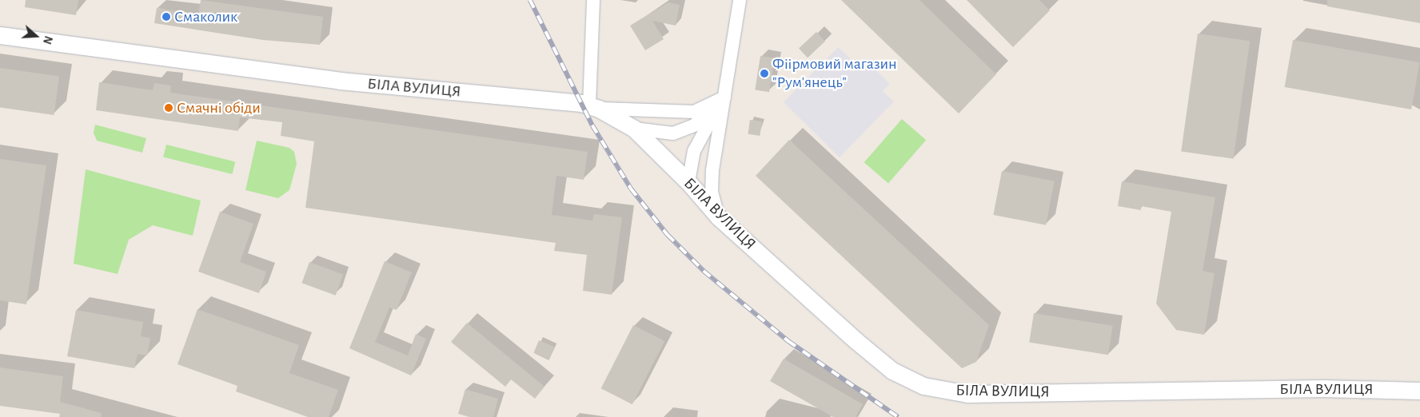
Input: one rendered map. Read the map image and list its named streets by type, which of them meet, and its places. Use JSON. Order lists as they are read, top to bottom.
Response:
{
  "streets": {
    "street": ["БІЛА ВУЛИЦЯ"]
  },
  "places": ["Смаколик", "Фіірмовий магазин \"Рум'янець\"", "Смачні обіди"],
  "north": "right"
}
